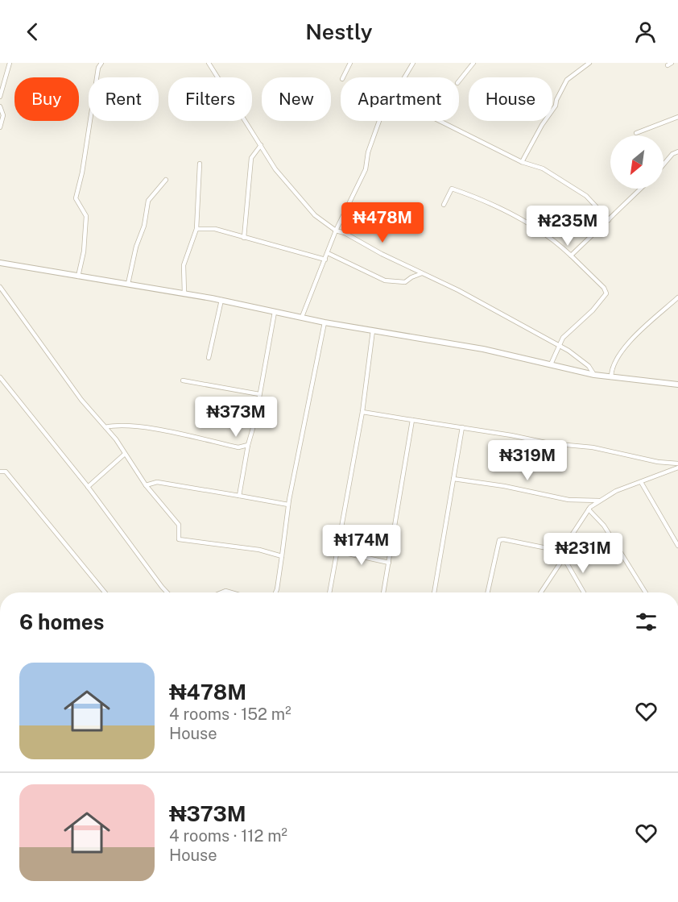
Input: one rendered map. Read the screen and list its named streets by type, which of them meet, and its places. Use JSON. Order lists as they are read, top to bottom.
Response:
{
  "north": "bottom left",
  "page": {
    "header": "Nestly",
    "chip": [
      "Buy",
      "Rent",
      "Filters",
      "New",
      "Apartment",
      "House"
    ],
    "price": [
      "₦478M",
      "₦235M",
      "₦373M",
      "₦319M",
      "₦174M",
      "₦231M"
    ],
    "heading": "6 homes",
    "list": [
      {
        "name": "₦478M",
        "note": "4 rooms · 152 m² · House"
      },
      {
        "name": "₦373M",
        "note": "4 rooms · 112 m² · House"
      }
    ]
  }
}
